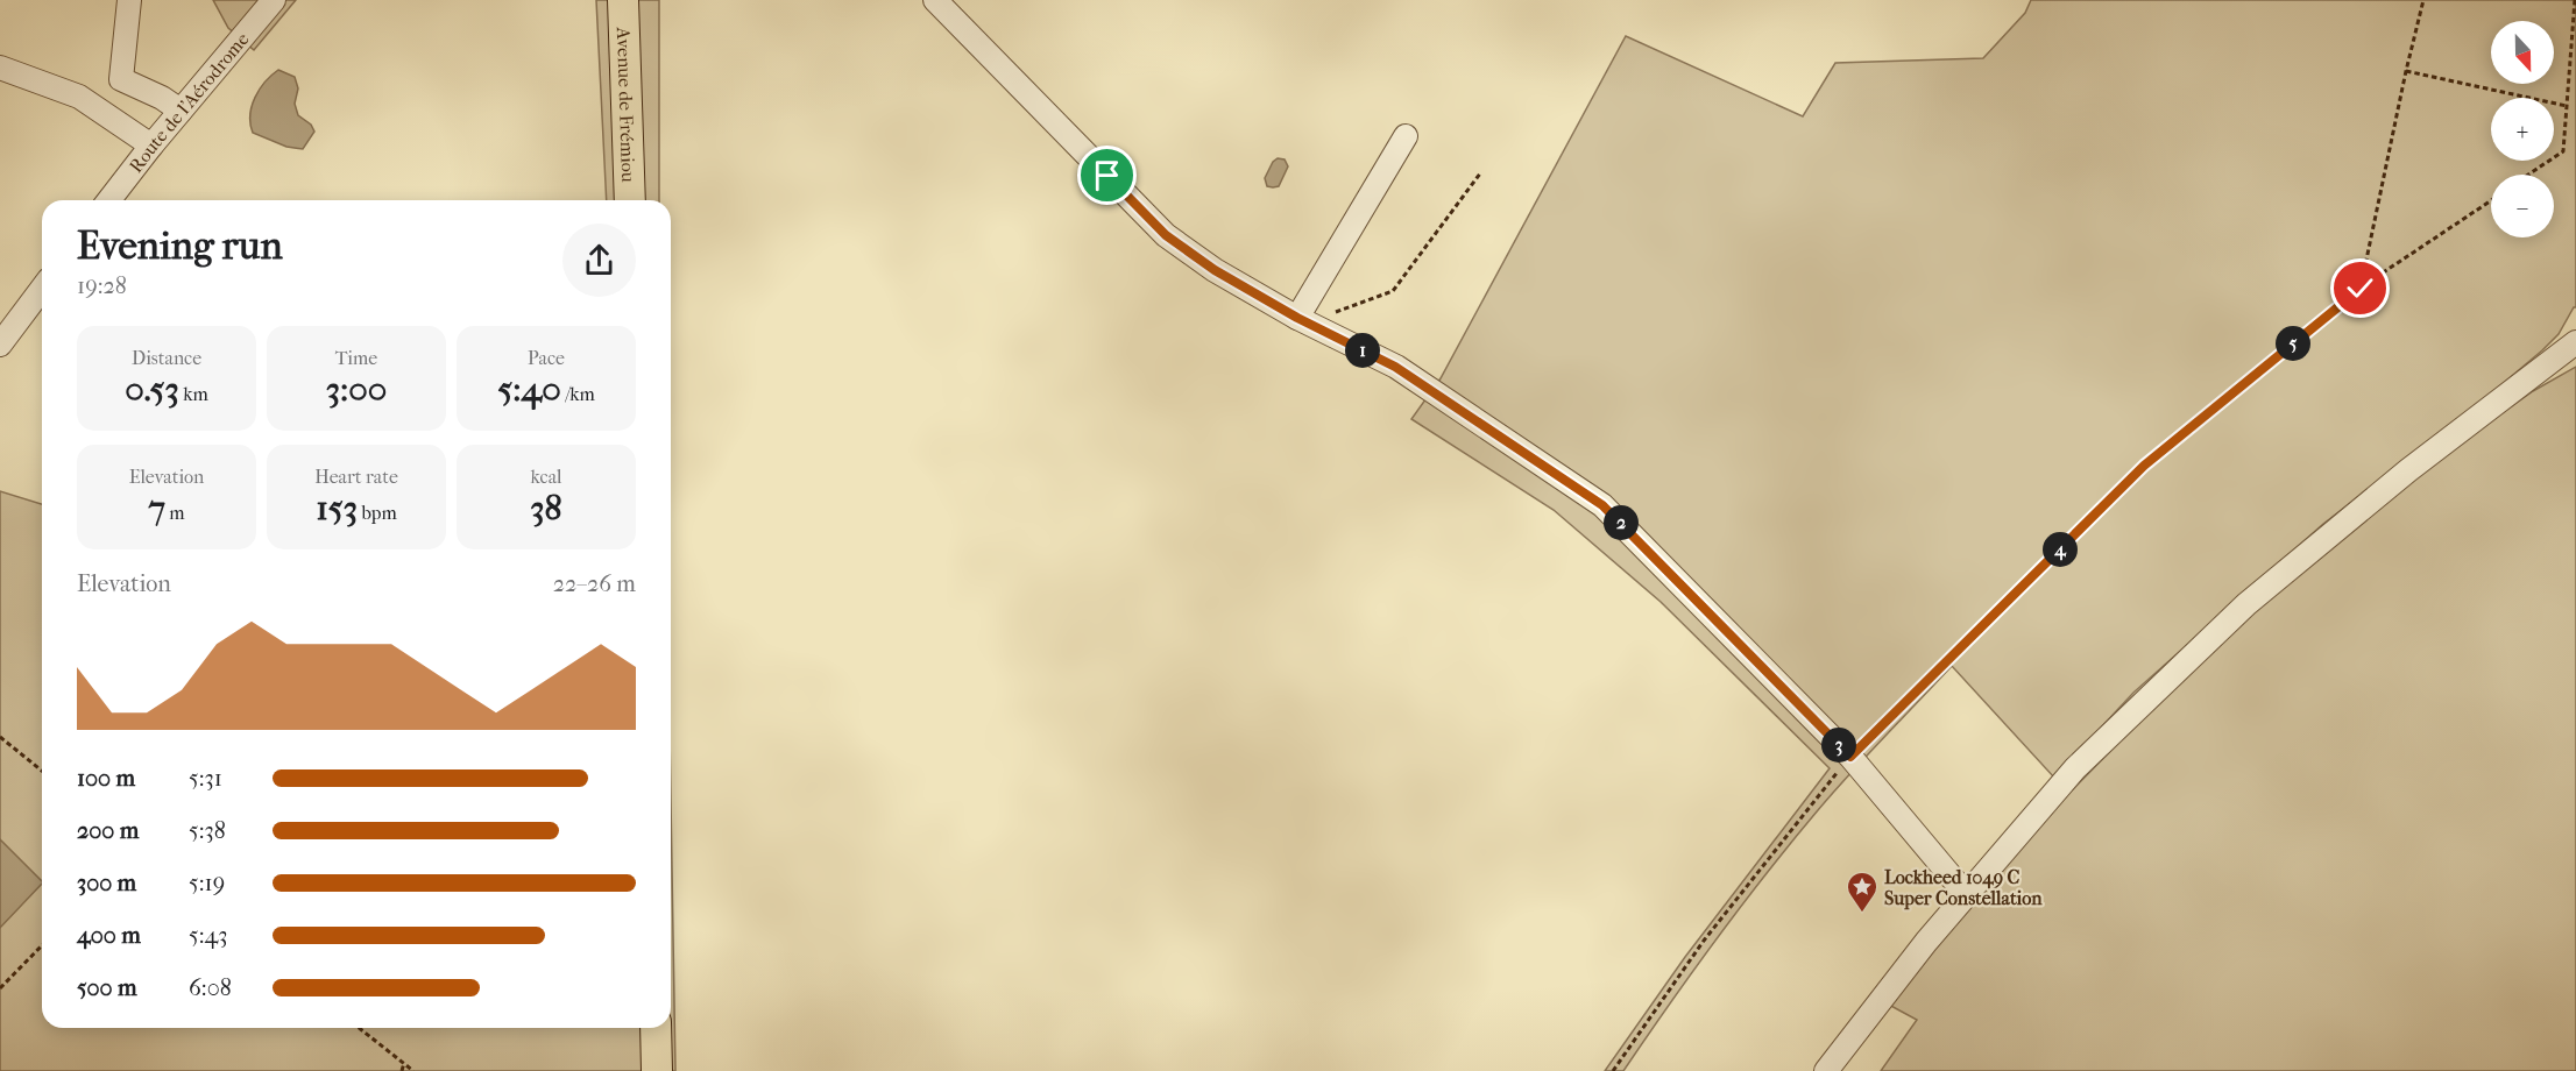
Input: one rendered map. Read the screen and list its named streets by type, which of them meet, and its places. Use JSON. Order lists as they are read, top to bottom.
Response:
{
  "streets": {
    "main road": ["Avenue de Frémiou"],
    "street": ["Route de l'Aérodrome"]
  },
  "places": {
    "place": ["Lockheed 1049 C Super Constellation"]
  },
  "north": "bottom",
  "page": {
    "map_buttons": ["+", "−"],
    "heading": ["Evening run", "19:28"],
    "stats": [
      ["Distance", "0.53 km"],
      ["Time", "3:00"],
      ["Pace", "5:40 /km"],
      ["Elevation", "7 m"],
      ["Heart rate", "153 bpm"],
      ["kcal", "38"]
    ],
    "pins": [
      "5",
      "1",
      "2",
      "4",
      "3"
    ],
    "chart": ["Elevation", "22–26 m"],
    "list": [
      {
        "name": "100 m",
        "note": "5:31"
      },
      {
        "name": "200 m",
        "note": "5:38"
      },
      {
        "name": "300 m",
        "note": "5:19"
      },
      {
        "name": "400 m",
        "note": "5:43"
      },
      {
        "name": "500 m",
        "note": "6:08"
      }
    ]
  }
}
